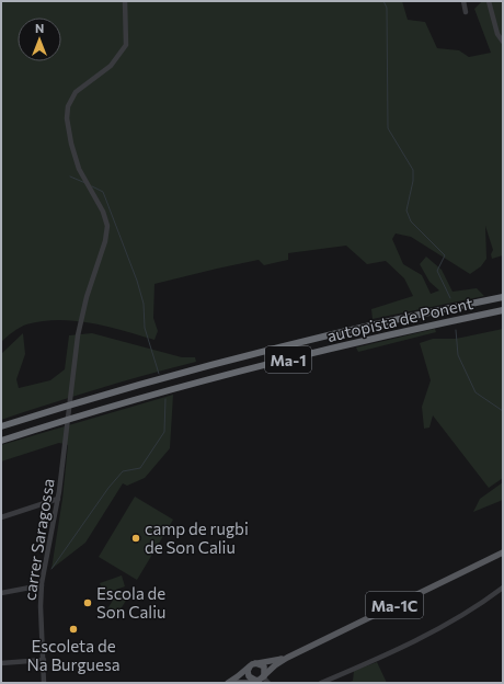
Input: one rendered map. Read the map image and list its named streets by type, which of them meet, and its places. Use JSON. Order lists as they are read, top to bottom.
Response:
{
  "streets": {
    "highway": ["autopista de Ponent", "Ma-1"],
    "main road": ["Ma-1C"],
    "street": ["carrer Saragossa"]
  },
  "crossings": [
    ["autopista de Ponent", "Ma-1"],
    ["autopista de Ponent", "carrer Saragossa"],
    ["Ma-1", "carrer Saragossa"]
  ],
  "places": ["camp de rugbi de Son Caliu", "Escola de Son Caliu", "Escoleta de Na Burguesa"],
  "north": "top"
}
